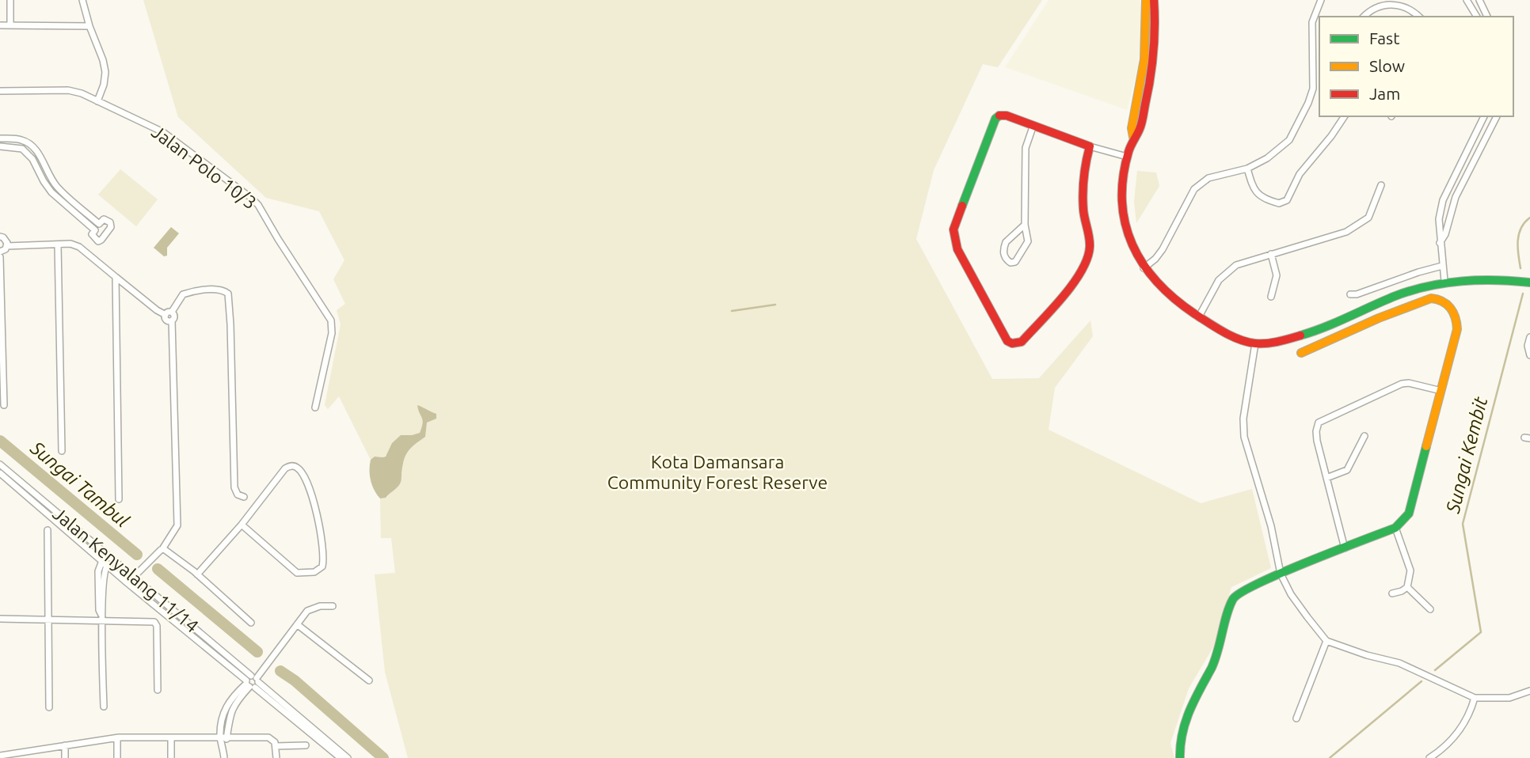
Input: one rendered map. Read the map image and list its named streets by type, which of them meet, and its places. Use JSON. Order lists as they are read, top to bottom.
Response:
{
  "streets": {
    "street": ["Jalan Polo 10/3", "Jalan Kenyalang 11/14"]
  },
  "water": ["Sungai Kembit", "Sungai Tambul"],
  "parks": ["Kota Damansara Community Forest Reserve"],
  "legend": ["Fast", "Slow", "Jam"]
}
